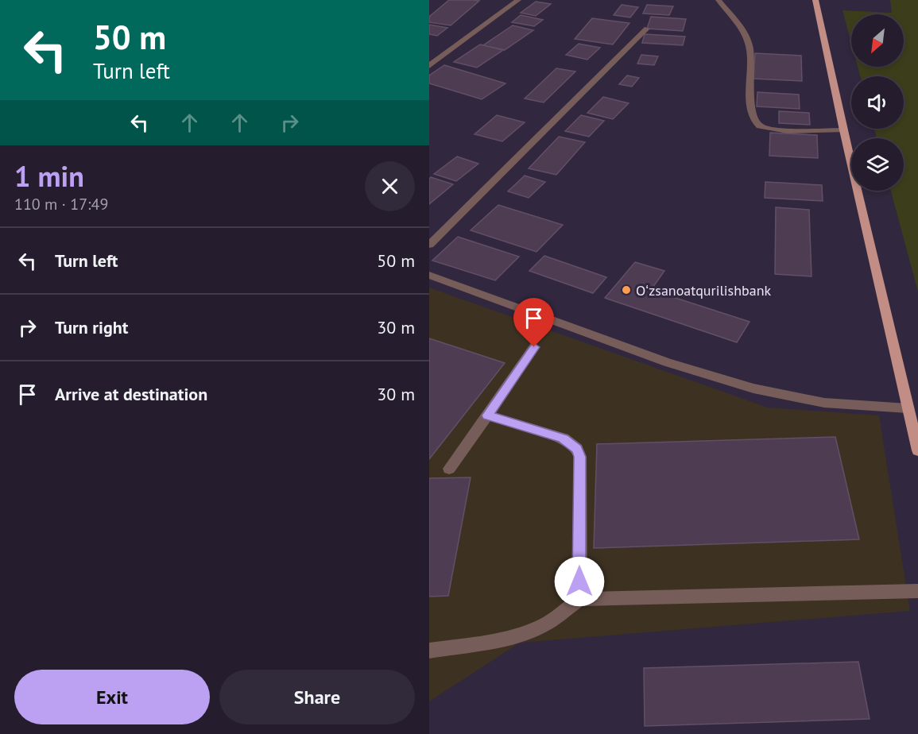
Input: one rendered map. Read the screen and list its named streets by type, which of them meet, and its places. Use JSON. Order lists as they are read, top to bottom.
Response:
{
  "places": ["Oʻzsanoatqurilishbank"],
  "north": "bottom left",
  "page": {
    "turn": ["50 m", "Turn left"],
    "heading": ["1 min", "110 m · 17:49"],
    "list": [
      {
        "name": "Turn left",
        "value": "50 m"
      },
      {
        "name": "Turn right",
        "value": "30 m"
      },
      {
        "name": "Arrive at destination",
        "value": "30 m"
      }
    ],
    "buttons": ["Exit", "Share"]
  }
}
